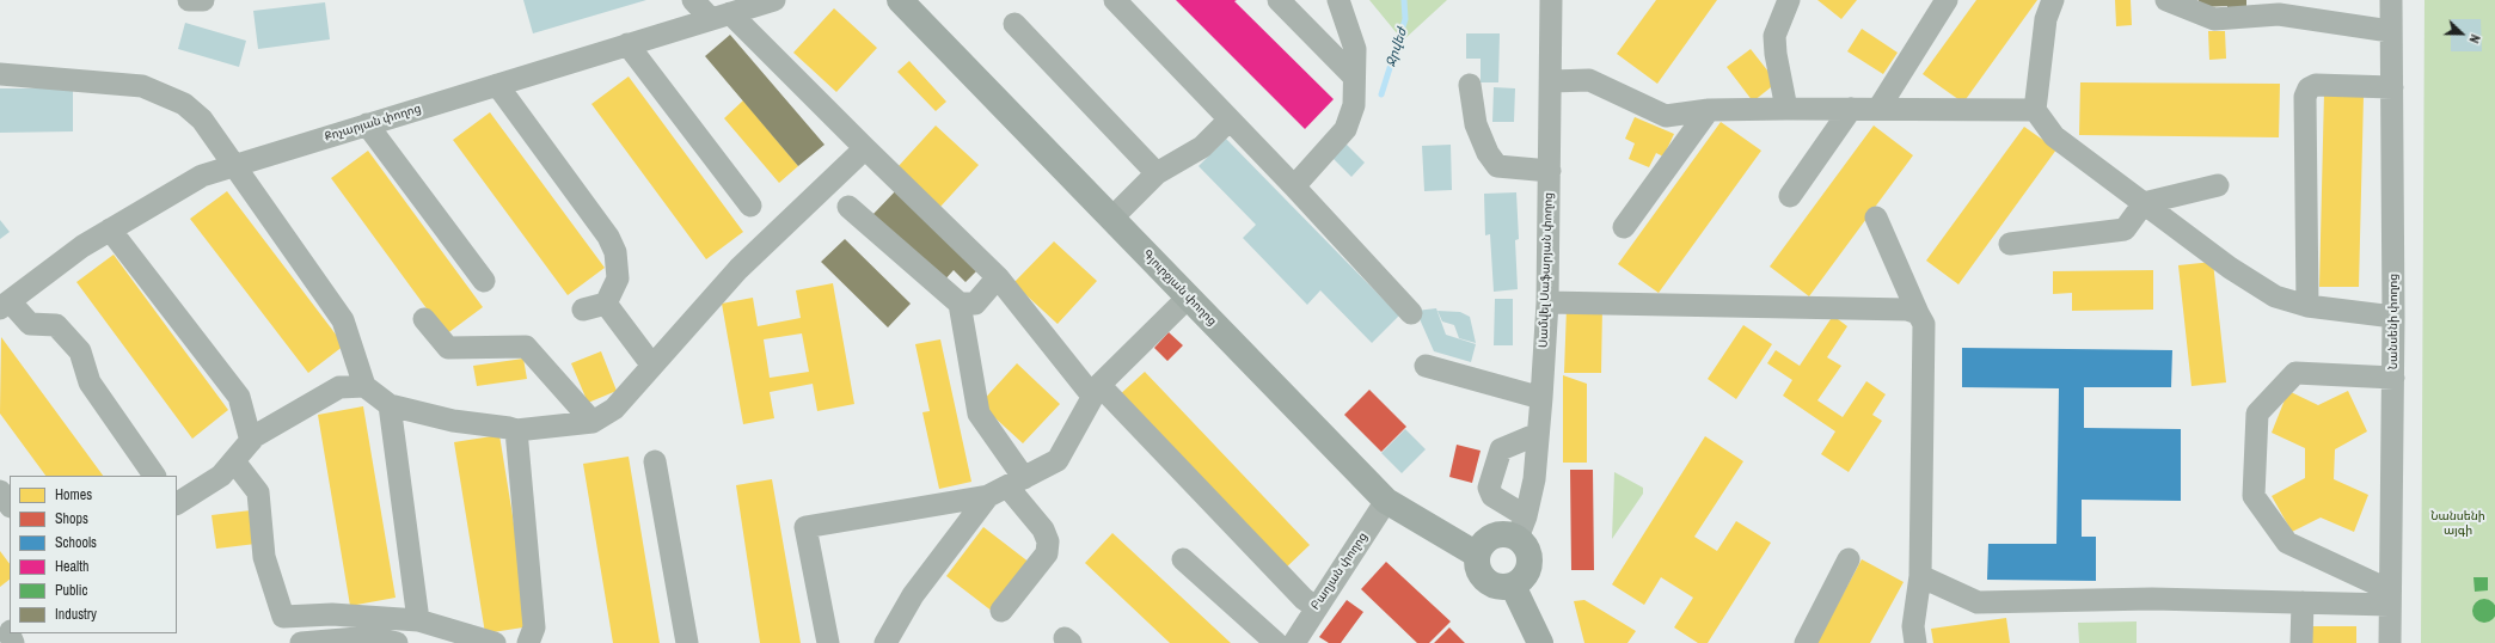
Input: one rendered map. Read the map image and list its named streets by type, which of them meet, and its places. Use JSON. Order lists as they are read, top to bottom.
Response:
{
  "streets": {
    "main road": ["Գյուրջյան փողոց"],
    "street": [
      "Քոչարյան փողոց",
      "Սամվել Սաֆարյան փողոց",
      "Նանսենի փողոց",
      "Բաղյան փողոց"
    ]
  },
  "crossings": [
    ["Սամվել Սաֆարյան փողոց", "Գյուրջյան փողոց"],
    ["Գյուրջյան փողոց", "Բաղյան փողոց"]
  ],
  "water": ["Ջրվեժ"],
  "parks": ["Նանսենի այգի"],
  "legend": [
    "Homes",
    "Shops",
    "Schools",
    "Health",
    "Public",
    "Industry"
  ],
  "north": "right"
}
